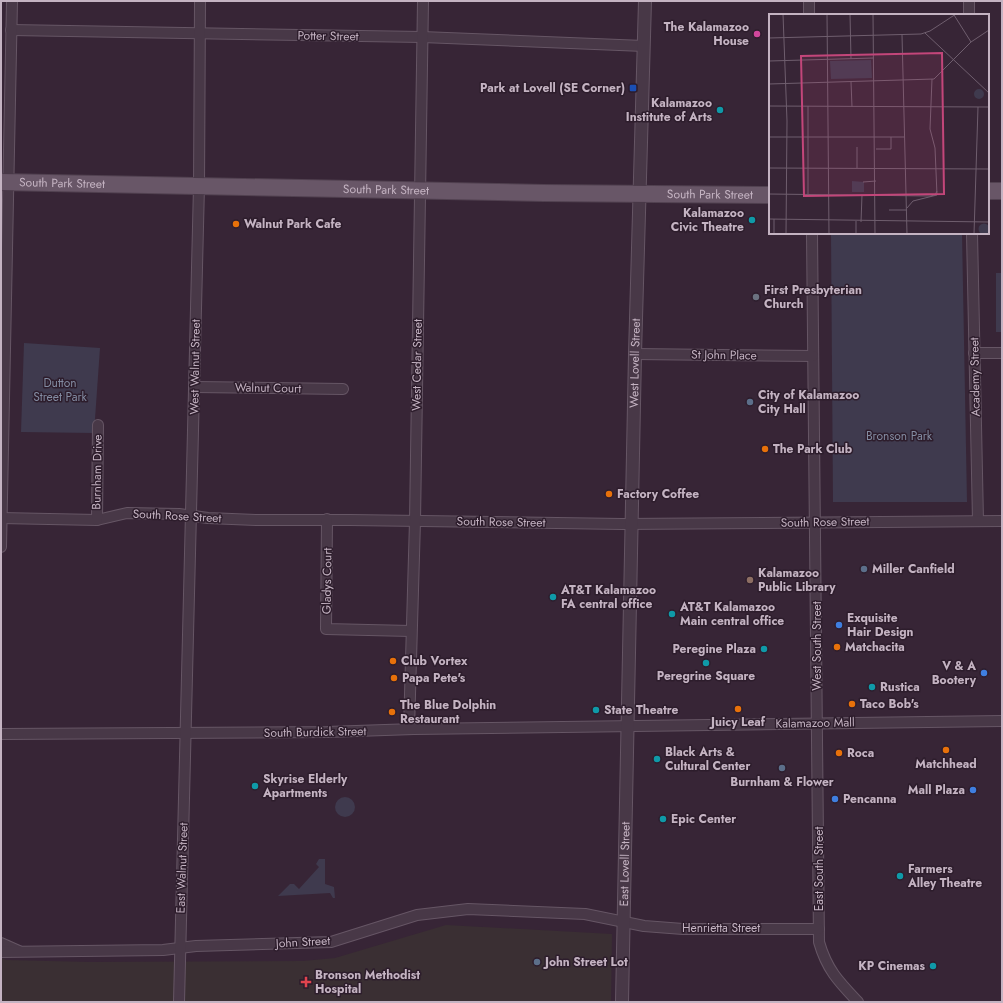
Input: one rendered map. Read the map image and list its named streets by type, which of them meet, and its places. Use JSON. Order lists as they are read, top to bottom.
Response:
{
  "streets": {
    "main road": ["South Park Street"],
    "street": [
      "Potter Street",
      "St John Place",
      "West Lovell Street",
      "West Cedar Street",
      "West Walnut Street",
      "Academy Street",
      "Walnut Court",
      "Burnham Drive",
      "South Rose Street",
      "Gladys Court",
      "West South Street",
      "Kalamazoo Mall",
      "South Burdick Street",
      "East Lovell Street",
      "East Walnut Street",
      "East South Street",
      "Henrietta Street",
      "John Street"
    ]
  },
  "crossings": [
    ["Potter Street", "West Lovell Street"],
    ["Potter Street", "West Cedar Street"],
    ["Potter Street", "West Walnut Street"],
    ["South Park Street", "West Lovell Street"],
    ["South Park Street", "West Cedar Street"],
    ["South Park Street", "West Walnut Street"],
    ["St John Place", "West Lovell Street"],
    ["St John Place", "West South Street"],
    ["West Lovell Street", "South Rose Street"],
    ["West Lovell Street", "Kalamazoo Mall"],
    ["West Lovell Street", "South Burdick Street"],
    ["West Lovell Street", "East Lovell Street"],
    ["West Cedar Street", "South Rose Street"],
    ["West Cedar Street", "Gladys Court"],
    ["West Cedar Street", "South Burdick Street"],
    ["West Walnut Street", "Walnut Court"],
    ["West Walnut Street", "South Rose Street"],
    ["West Walnut Street", "South Burdick Street"],
    ["West Walnut Street", "East Walnut Street"],
    ["Academy Street", "South Rose Street"],
    ["Burnham Drive", "South Rose Street"],
    ["South Rose Street", "Gladys Court"],
    ["South Rose Street", "West South Street"],
    ["West South Street", "Kalamazoo Mall"],
    ["West South Street", "East South Street"],
    ["Kalamazoo Mall", "South Burdick Street"],
    ["Kalamazoo Mall", "East Lovell Street"],
    ["Kalamazoo Mall", "East South Street"],
    ["South Burdick Street", "East Lovell Street"],
    ["South Burdick Street", "East Walnut Street"],
    ["East Lovell Street", "Henrietta Street"],
    ["East Lovell Street", "John Street"],
    ["East Walnut Street", "John Street"],
    ["East South Street", "Henrietta Street"],
    ["Henrietta Street", "John Street"]
  ],
  "parks": ["Dutton Street Park", "Bronson Park"],
  "places": {
    "other": [
      "The Kalamazoo House",
      "Kalamazoo Institute of Arts",
      "Kalamazoo Civic Theatre",
      "Walnut Park Cafe",
      "First Presbyterian Church",
      "City of Kalamazoo City Hall",
      "The Park Club",
      "Factory Coffee",
      "Miller Canfield",
      "Kalamazoo Public Library",
      "AT&T Kalamazoo FA central office",
      "AT&T Kalamazoo Main central office",
      "Exquisite Hair Design",
      "Matchacita",
      "Peregine Plaza",
      "Club Vortex",
      "Peregrine Square",
      "V & A Bootery",
      "Papa Pete's",
      "Rustica",
      "Taco Bob's",
      "Juicy Leaf",
      "State Theatre",
      "The Blue Dolphin Restaurant",
      "Matchhead",
      "Roca",
      "Black Arts & Cultural Center",
      "Burnham & Flower",
      "Skyrise Elderly Apartments",
      "Mall Plaza",
      "Pencanna",
      "Epic Center",
      "Farmers Alley Theatre",
      "John Street Lot",
      "KP Cinemas"
    ],
    "transit": ["Park at Lovell (SE Corner)"],
    "health": ["Bronson Methodist Hospital"]
  }
}
